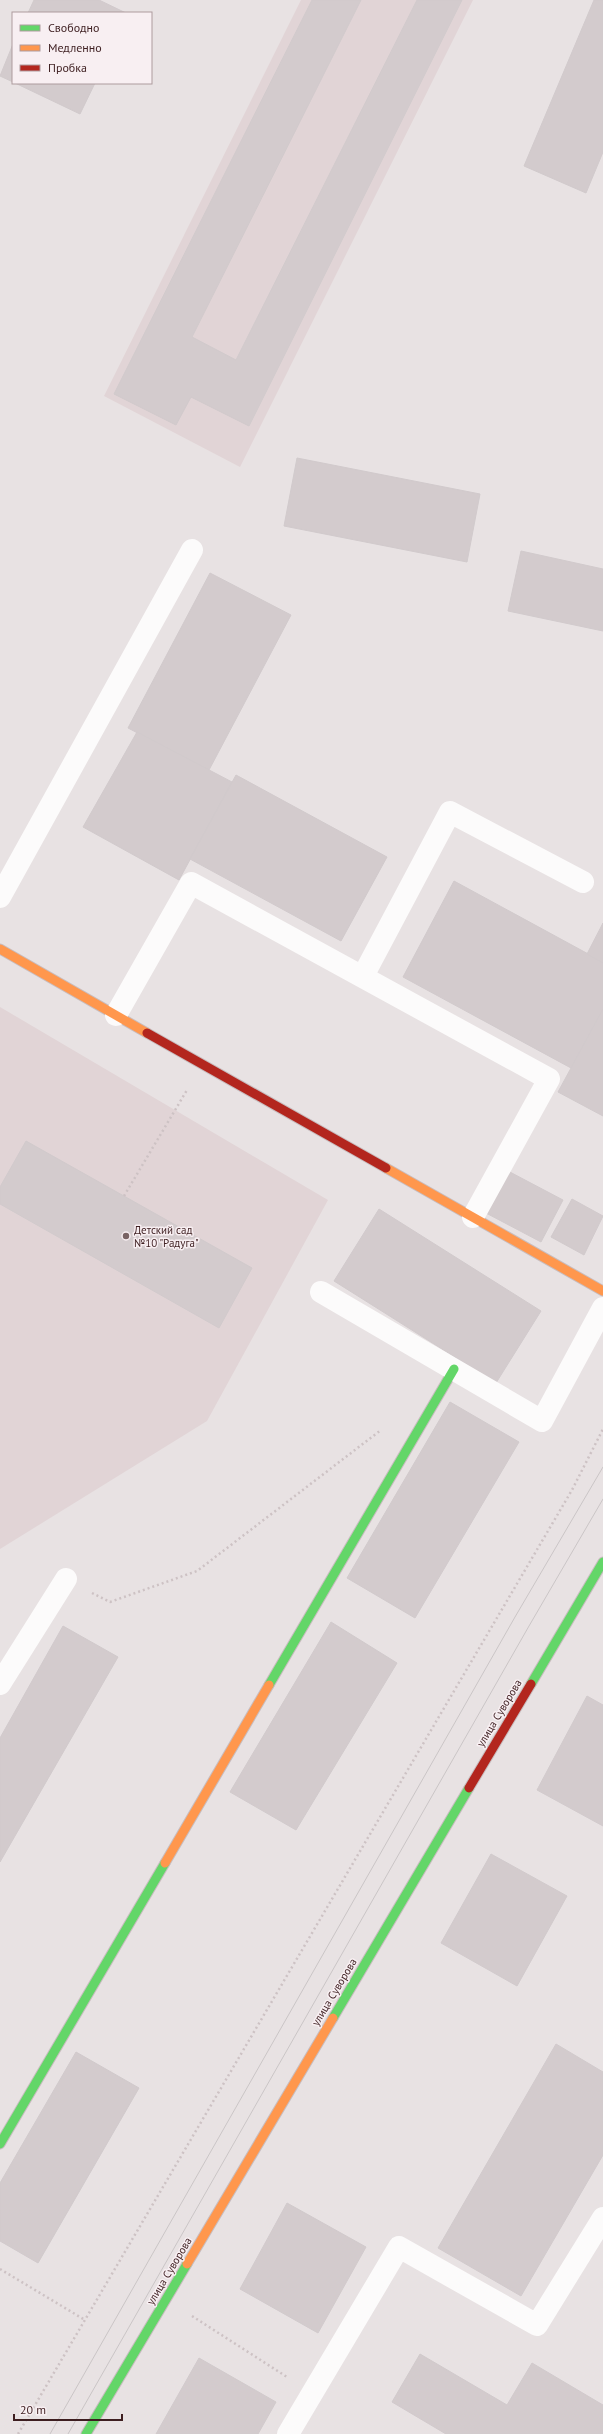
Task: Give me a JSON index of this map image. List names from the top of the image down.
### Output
{
  "streets": {
    "street": ["улица Суворова"]
  },
  "places": ["Детский сад №10 \"Радуга\""],
  "legend": ["Свободно", "Медленно", "Пробка"],
  "scale_bar": "20 m"
}
